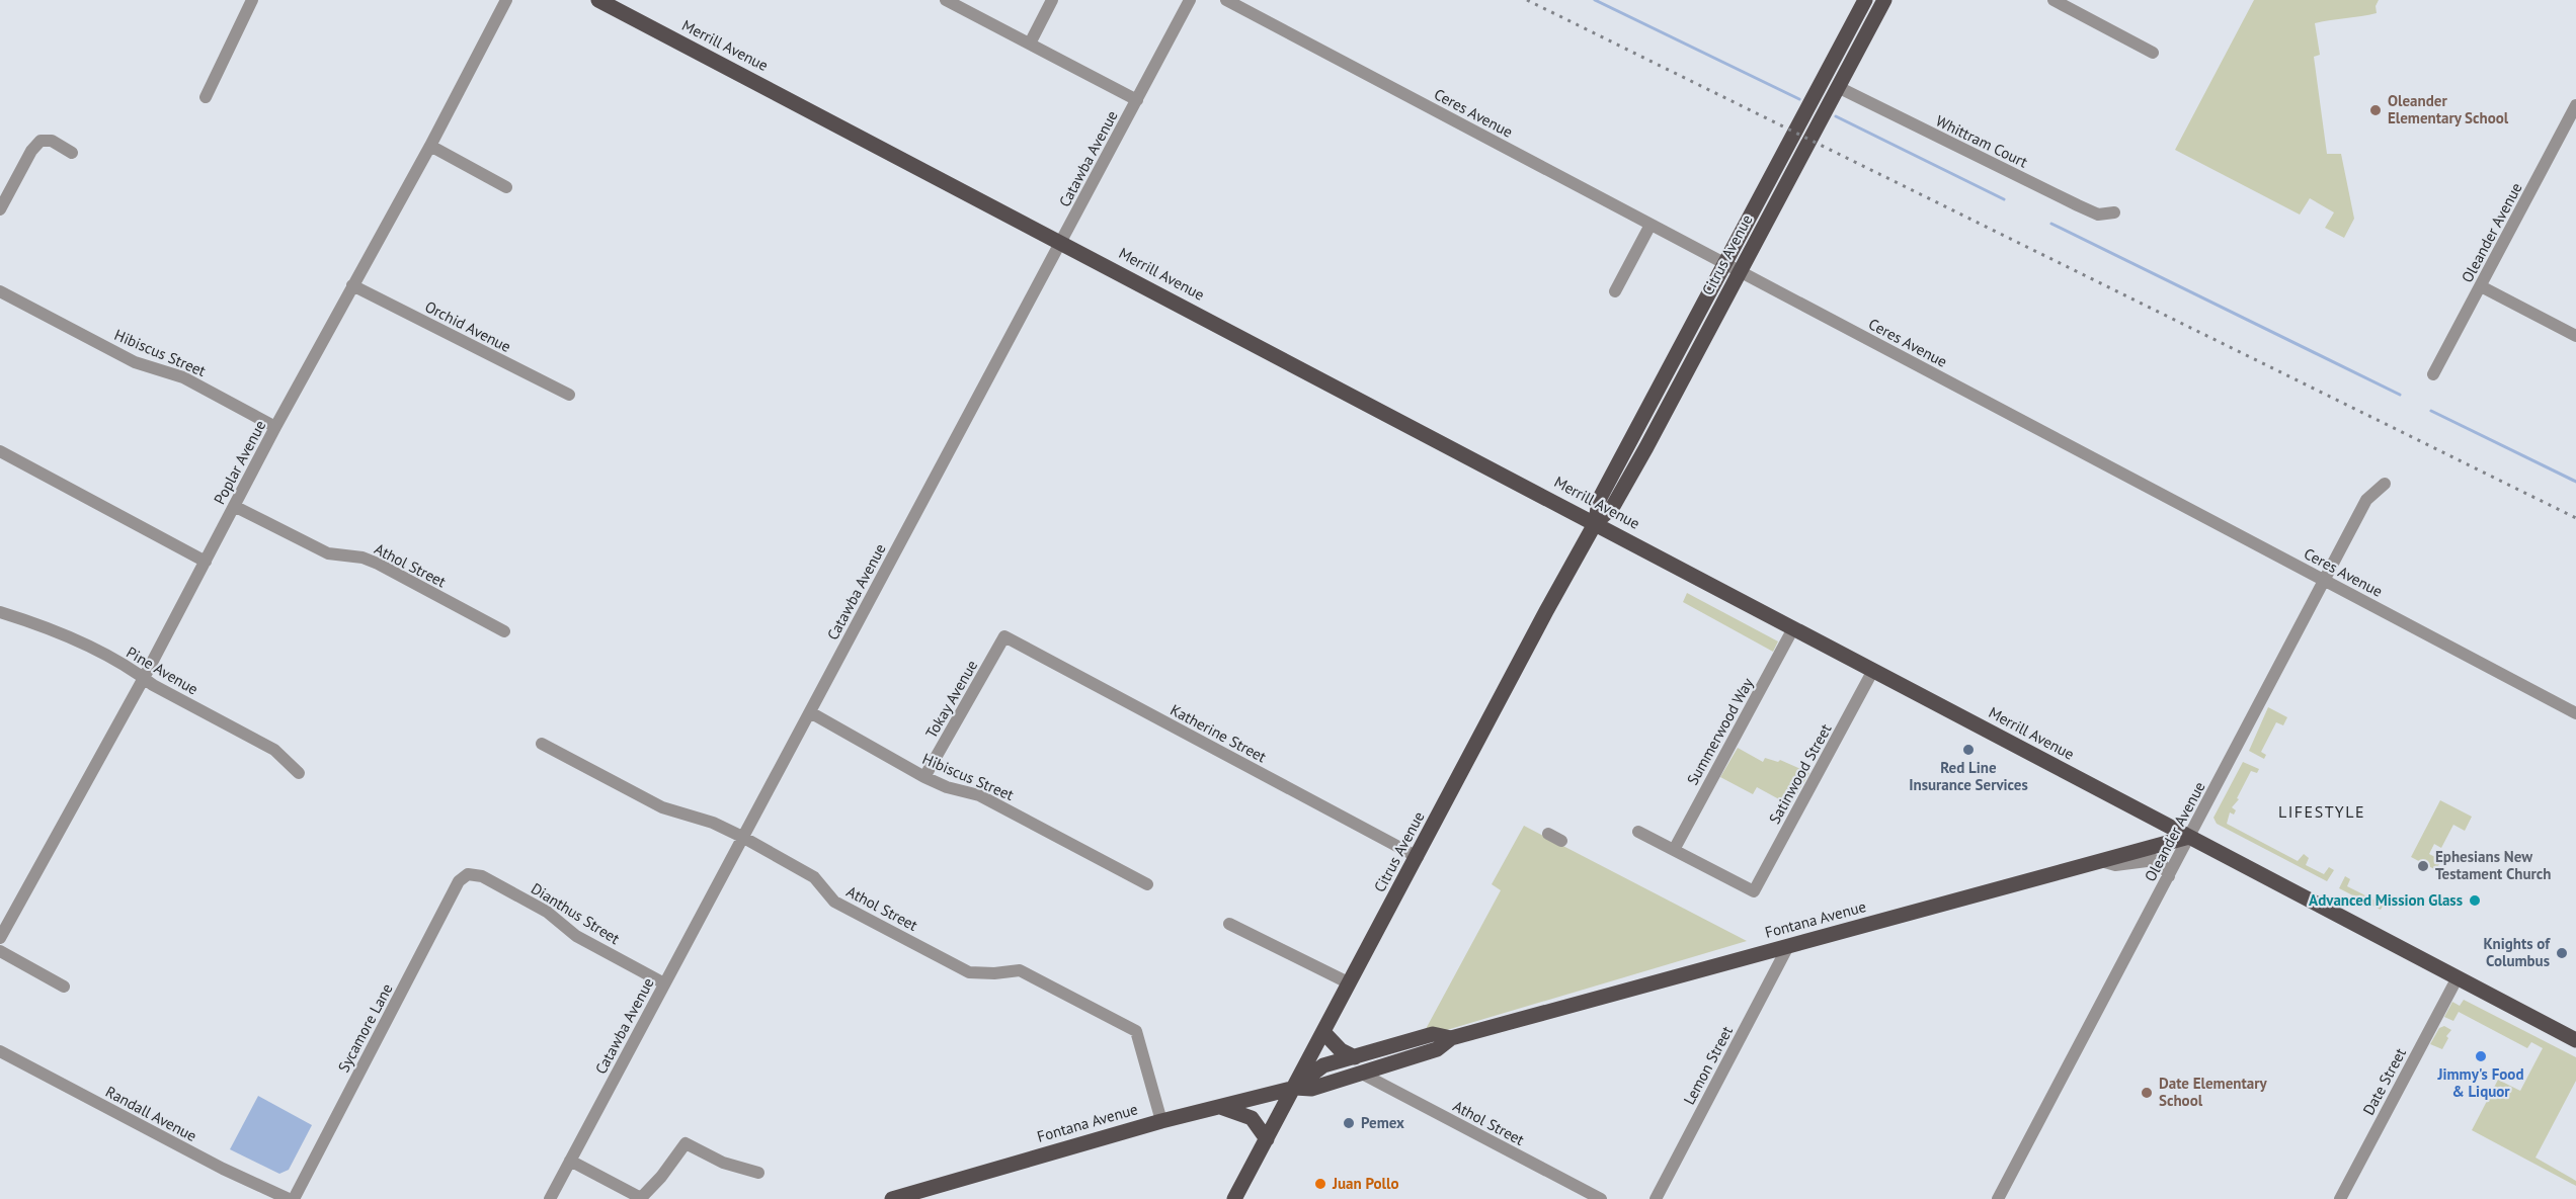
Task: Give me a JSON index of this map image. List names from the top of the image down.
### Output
{
  "streets": {
    "main road": ["Merrill Avenue", "Citrus Avenue", "Fontana Avenue"],
    "street": [
      "Ceres Avenue",
      "Whittram Court",
      "Catawba Avenue",
      "Oleander Avenue",
      "Orchid Avenue",
      "Hibiscus Street",
      "Poplar Avenue",
      "Athol Street",
      "Pine Avenue",
      "Tokay Avenue",
      "Summerwood Way",
      "Katherine Street",
      "Satinwood Street",
      "Dianthus Street",
      "Sycamore Lane",
      "Lemon Street",
      "Date Street",
      "Randall Avenue"
    ]
  },
  "crossings": [
    ["Merrill Avenue", "Catawba Avenue"],
    ["Merrill Avenue", "Oleander Avenue"],
    ["Merrill Avenue", "Citrus Avenue"],
    ["Merrill Avenue", "Summerwood Way"],
    ["Merrill Avenue", "Satinwood Street"],
    ["Merrill Avenue", "Fontana Avenue"],
    ["Merrill Avenue", "Date Street"],
    ["Ceres Avenue", "Oleander Avenue"],
    ["Ceres Avenue", "Citrus Avenue"],
    ["Whittram Court", "Citrus Avenue"],
    ["Catawba Avenue", "Hibiscus Street"],
    ["Catawba Avenue", "Athol Street"],
    ["Catawba Avenue", "Dianthus Street"],
    ["Oleander Avenue", "Fontana Avenue"],
    ["Citrus Avenue", "Katherine Street"],
    ["Citrus Avenue", "Fontana Avenue"],
    ["Orchid Avenue", "Poplar Avenue"],
    ["Hibiscus Street", "Poplar Avenue"],
    ["Hibiscus Street", "Tokay Avenue"],
    ["Poplar Avenue", "Athol Street"],
    ["Poplar Avenue", "Pine Avenue"],
    ["Athol Street", "Fontana Avenue"],
    ["Tokay Avenue", "Katherine Street"],
    ["Summerwood Way", "Satinwood Street"],
    ["Dianthus Street", "Sycamore Lane"],
    ["Fontana Avenue", "Lemon Street"],
    ["Sycamore Lane", "Randall Avenue"]
  ],
  "districts": ["LIFESTYLE"],
  "places": [
    "Oleander Elementary School",
    "Red Line Insurance Services",
    "Ephesians New Testament Church",
    "Advanced Mission Glass",
    "Knights of Columbus",
    "Jimmy's Food & Liquor",
    "Date Elementary School",
    "Pemex",
    "Juan Pollo"
  ]
}
